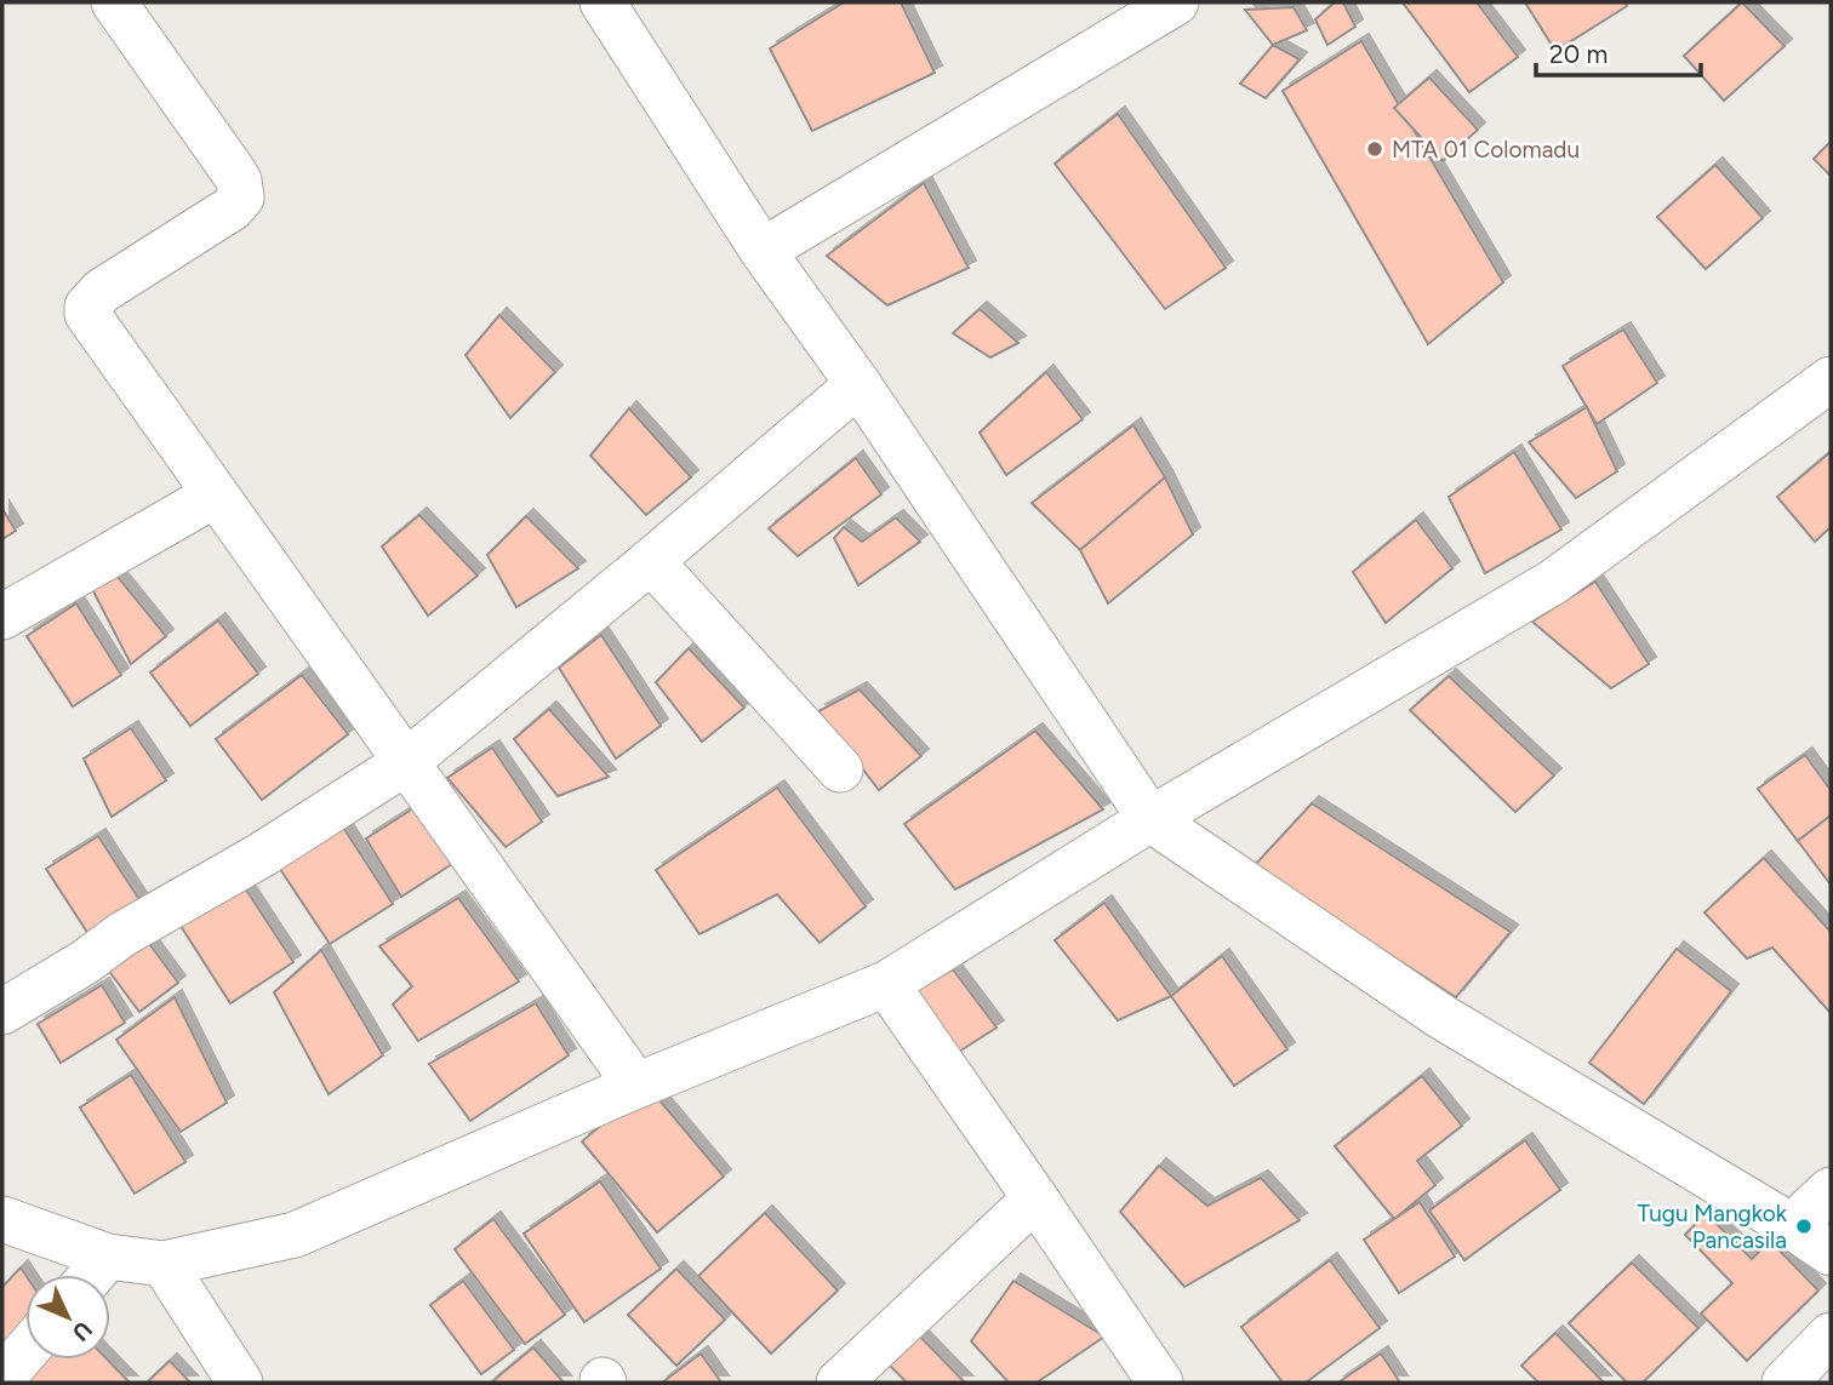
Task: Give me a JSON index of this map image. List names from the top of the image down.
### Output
{
  "places": ["MTA 01 Colomadu", "Tugu Mangkok Pancasila"],
  "scale_bar": "20 m",
  "north": "bottom right"
}
